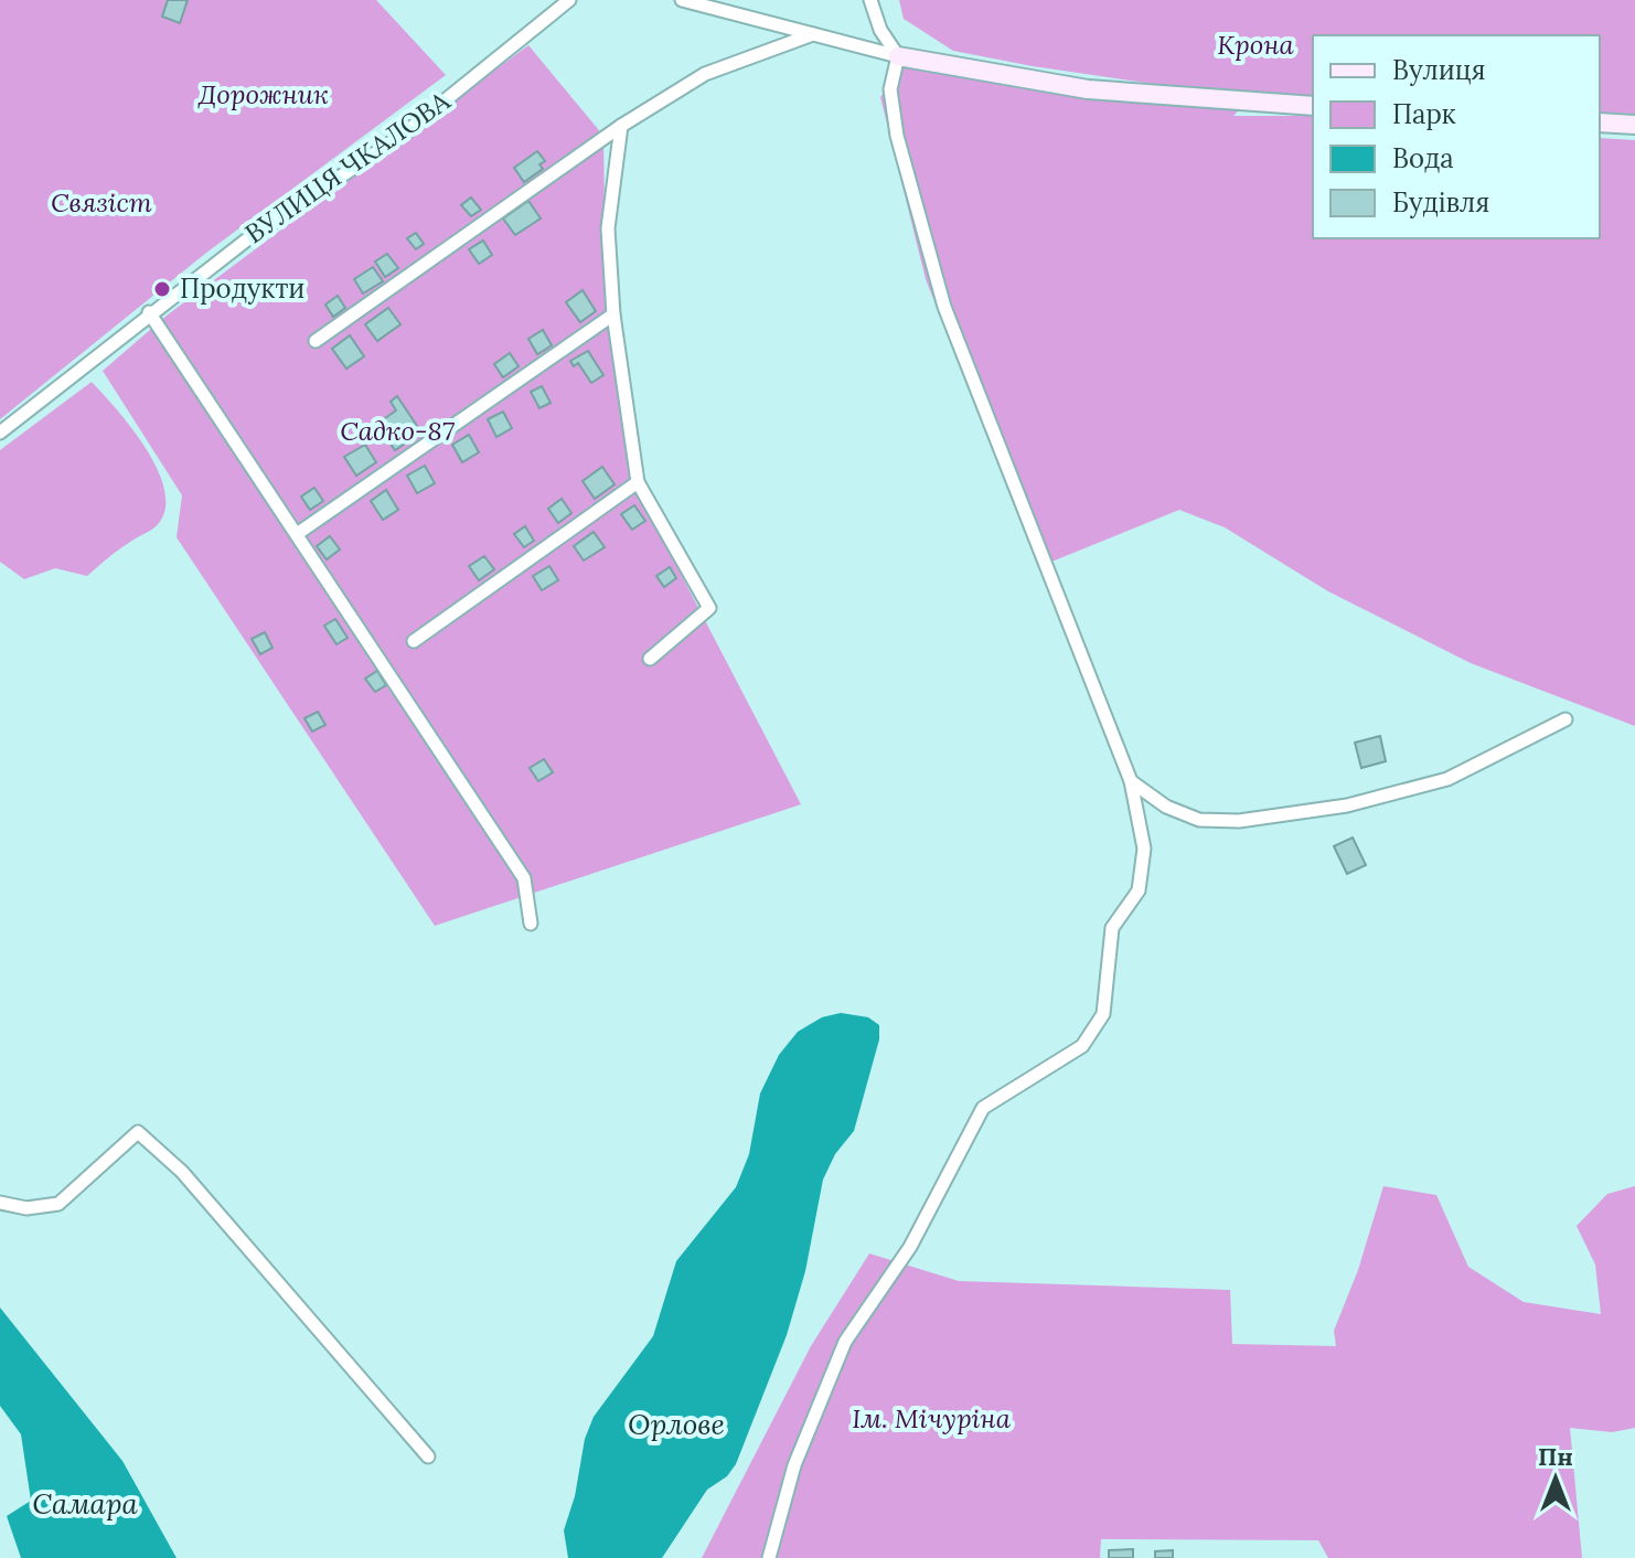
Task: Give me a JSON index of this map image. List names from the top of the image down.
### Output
{
  "streets": {
    "street": ["ВУЛИЦЯ ЧКАЛОВА"]
  },
  "water": ["Орлове", "Самара"],
  "parks": [
    "Крона",
    "Дорожник",
    "Связіст",
    "Садко-87",
    "Ім. Мічуріна"
  ],
  "places": ["Продукти"],
  "legend": [
    "Вулиця",
    "Парк",
    "Вода",
    "Будівля"
  ],
  "north": "top"
}
